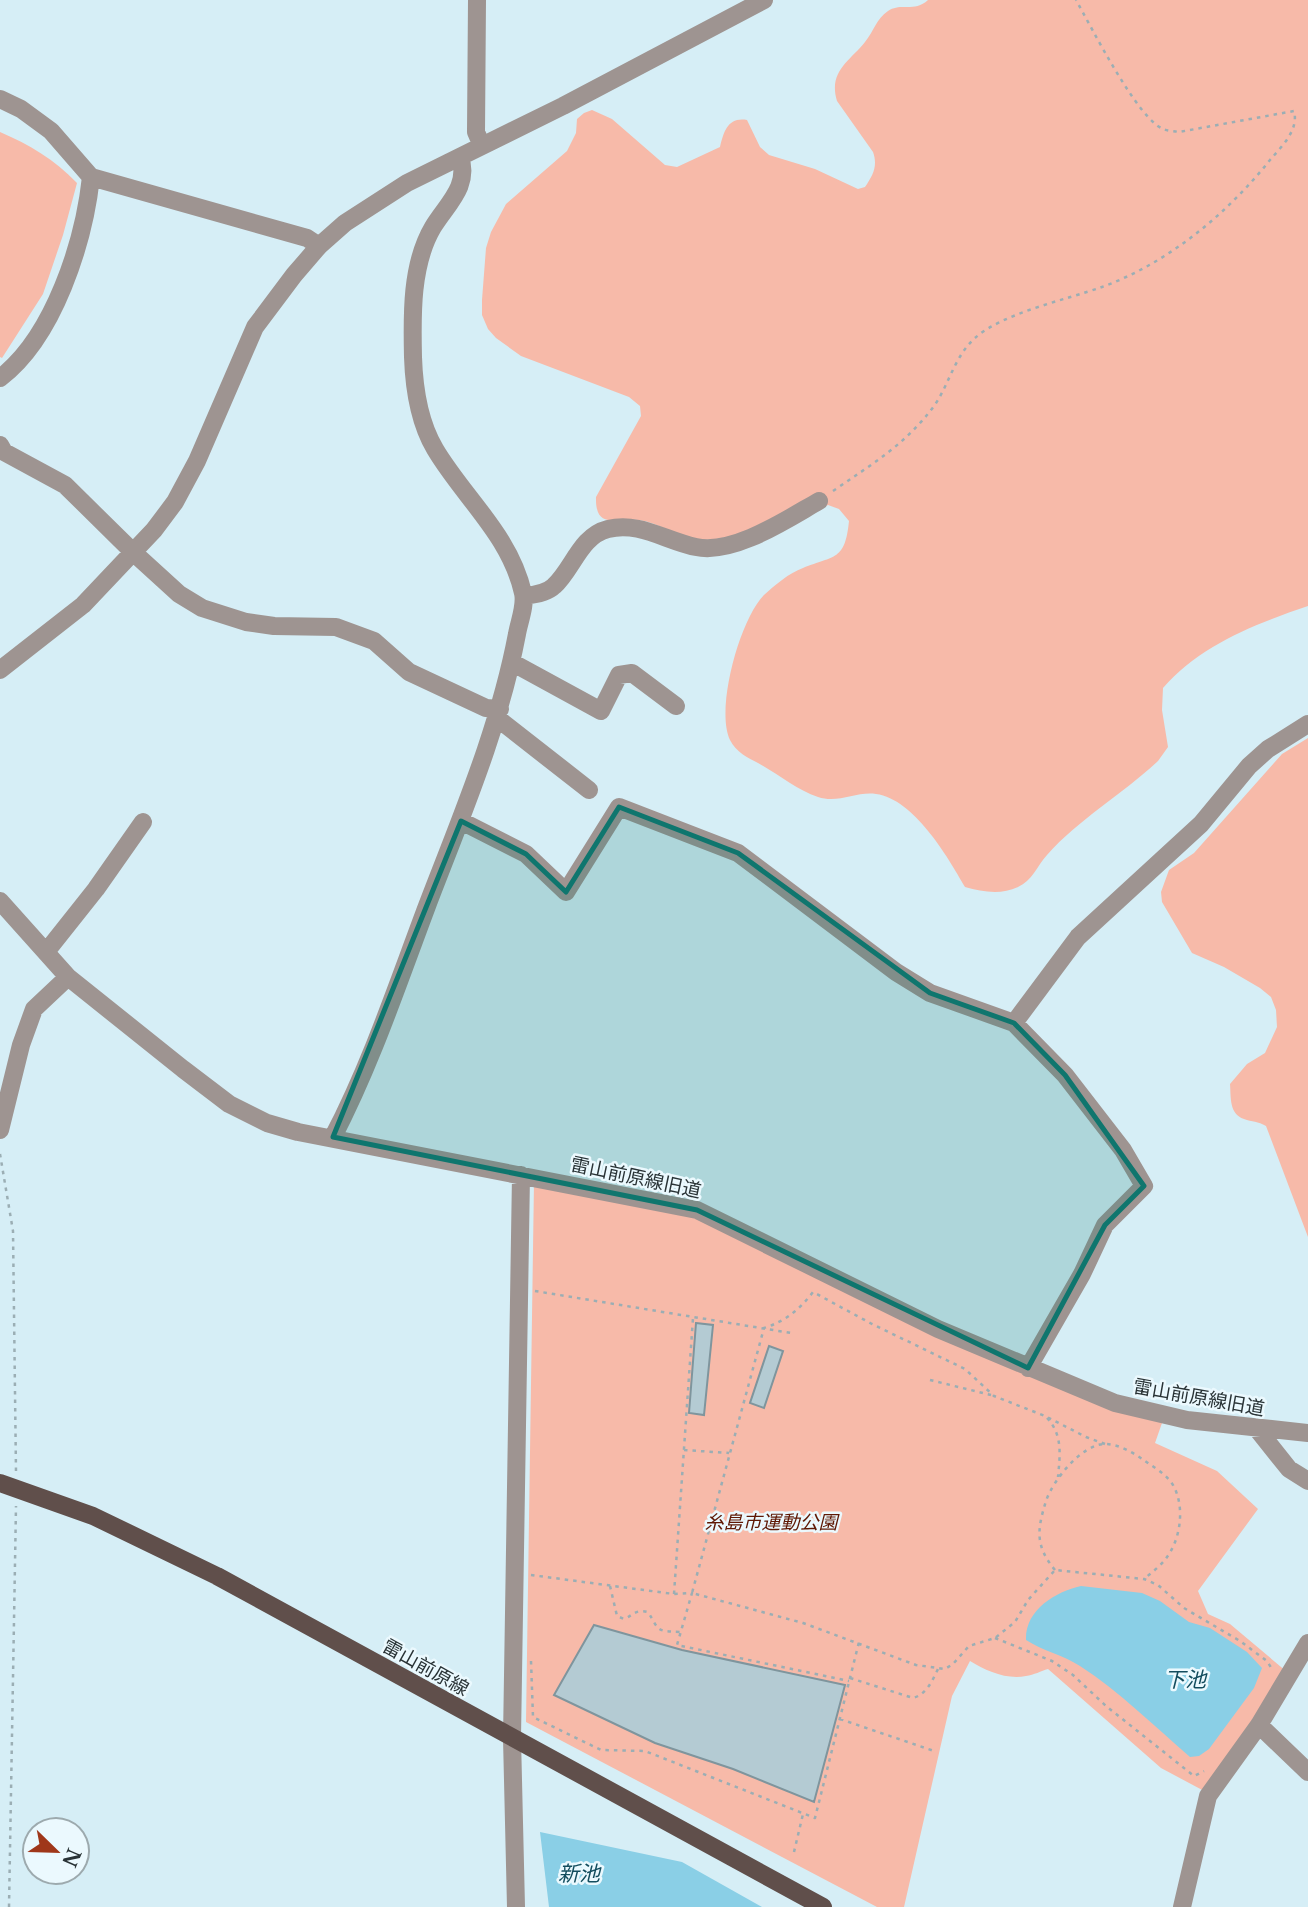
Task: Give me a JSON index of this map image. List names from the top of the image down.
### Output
{
  "streets": {
    "main road": ["雷山前原線"],
    "street": ["雷山前原線旧道"]
  },
  "water": ["下池", "新池"],
  "parks": ["糸島市運動公園"],
  "north": "bottom right"
}
